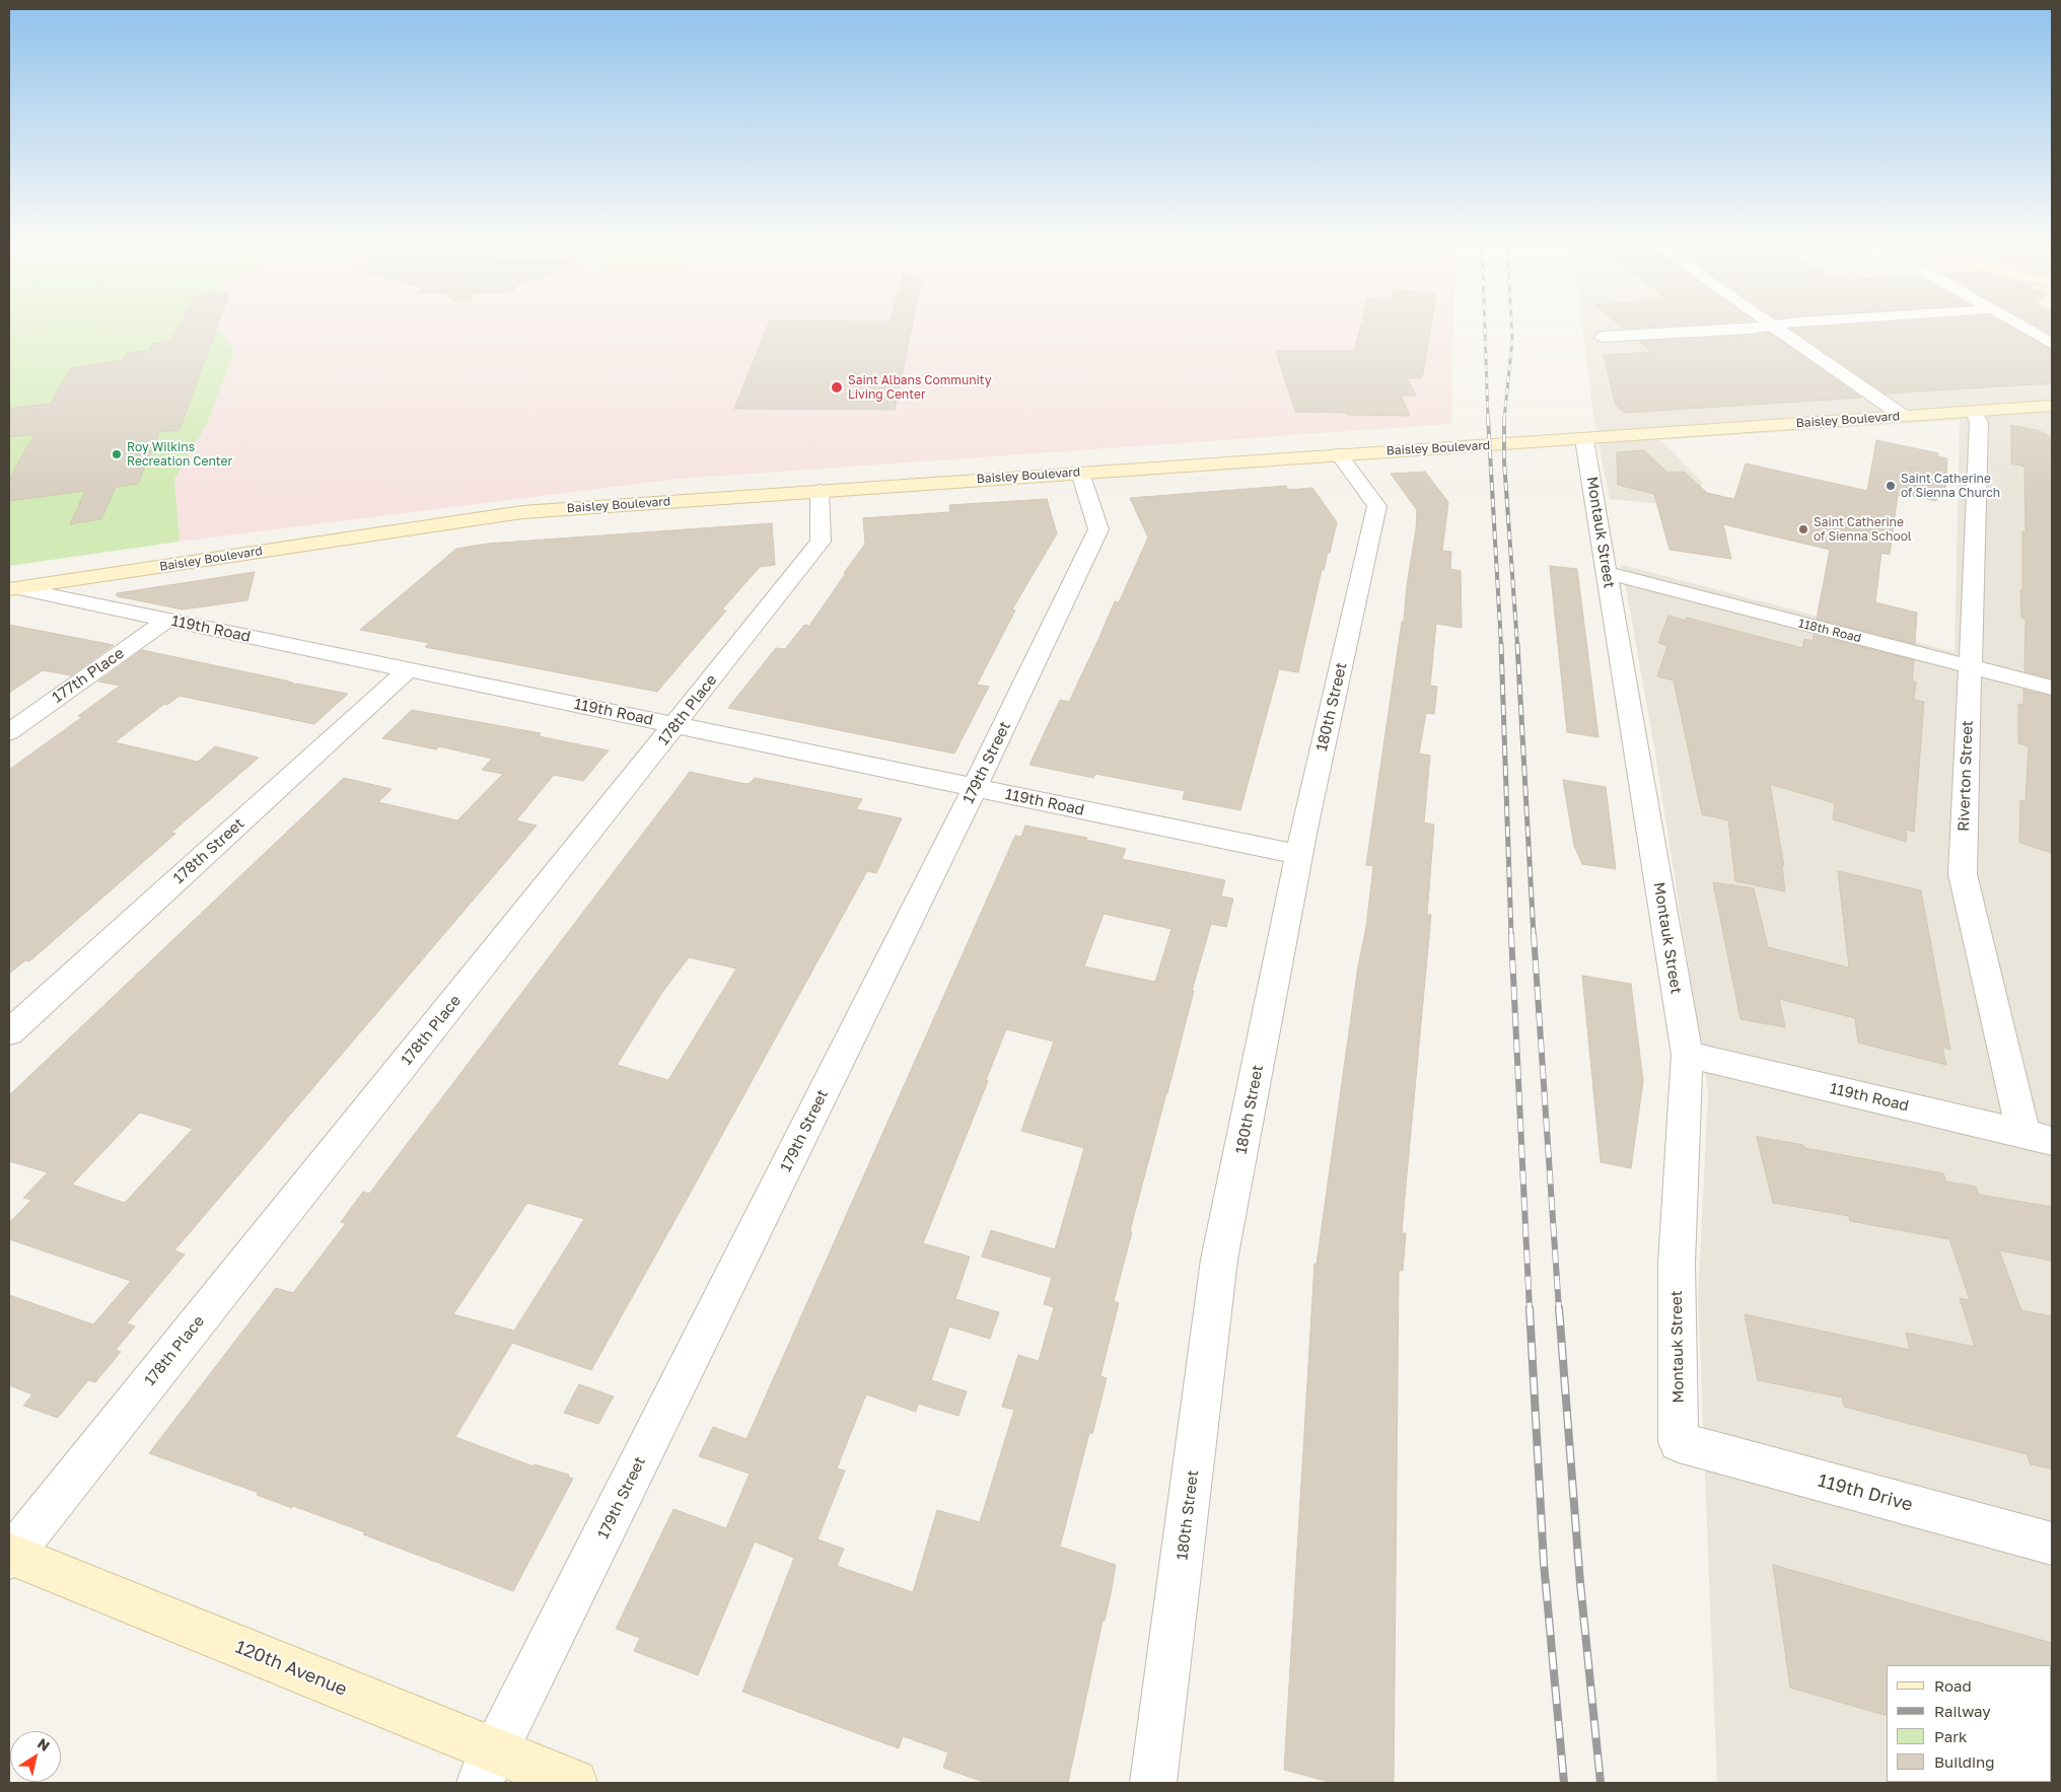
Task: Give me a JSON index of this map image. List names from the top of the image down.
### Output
{
  "streets": {
    "street": [
      "Baisley Boulevard",
      "Montauk Street",
      "119th Road",
      "118th Road",
      "177th Place",
      "180th Street",
      "178th Place",
      "179th Street",
      "Riverton Street",
      "178th Street",
      "119th Drive",
      "120th Avenue"
    ]
  },
  "crossings": [
    ["Baisley Boulevard", "Montauk Street"],
    ["Baisley Boulevard", "119th Road"],
    ["Baisley Boulevard", "180th Street"],
    ["Baisley Boulevard", "178th Place"],
    ["Baisley Boulevard", "179th Street"],
    ["Baisley Boulevard", "Riverton Street"],
    ["Montauk Street", "119th Road"],
    ["Montauk Street", "118th Road"],
    ["Montauk Street", "119th Drive"],
    ["119th Road", "177th Place"],
    ["119th Road", "180th Street"],
    ["119th Road", "178th Place"],
    ["119th Road", "179th Street"],
    ["119th Road", "Riverton Street"],
    ["119th Road", "178th Street"],
    ["118th Road", "Riverton Street"],
    ["178th Place", "120th Avenue"],
    ["179th Street", "120th Avenue"]
  ],
  "places": [
    "Saint Albans Community Living Center",
    "Roy Wilkins Recreation Center",
    "Saint Catherine of Sienna Church",
    "Saint Catherine of Sienna School"
  ],
  "legend": [
    "Road",
    "Railway",
    "Park",
    "Building"
  ],
  "north": "top right"
}
